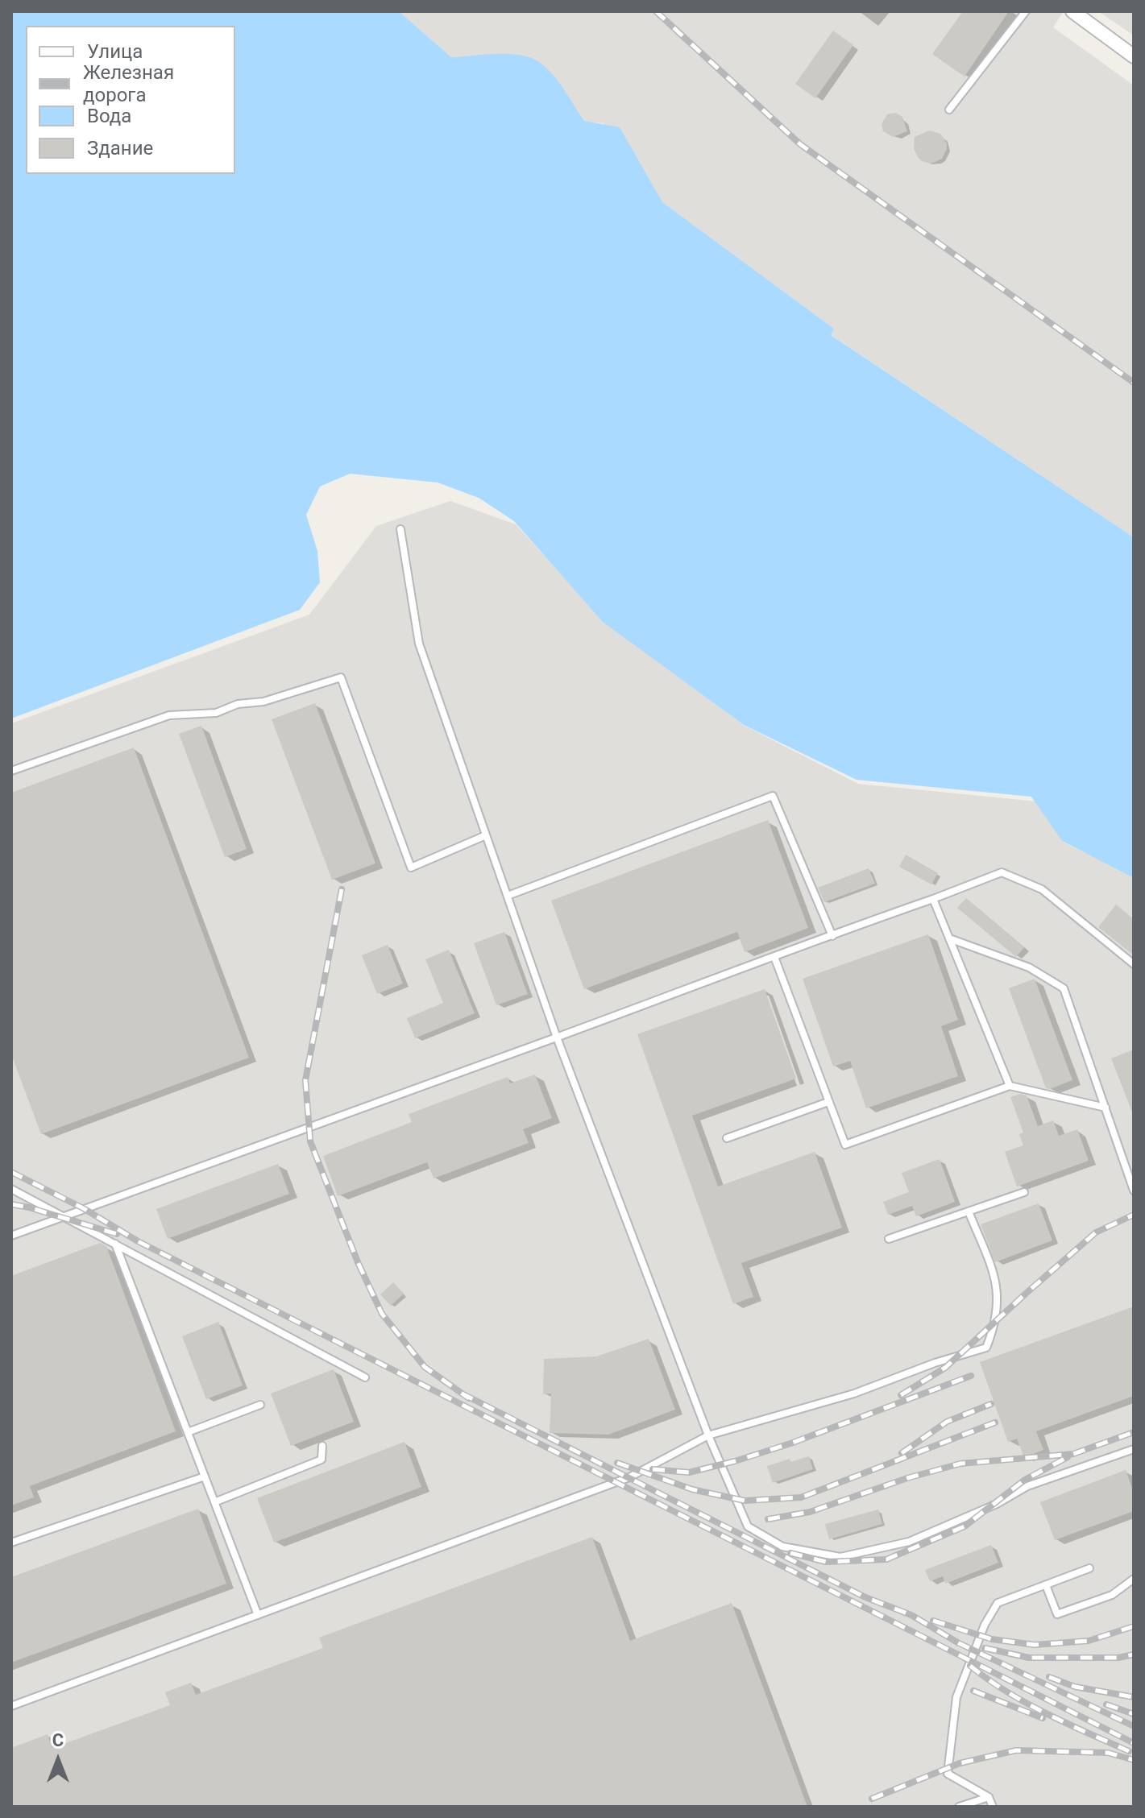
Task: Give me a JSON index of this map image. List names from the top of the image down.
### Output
{
  "legend": [
    "Улица",
    "Железная дорога",
    "Вода",
    "Здание"
  ],
  "north": "top"
}
